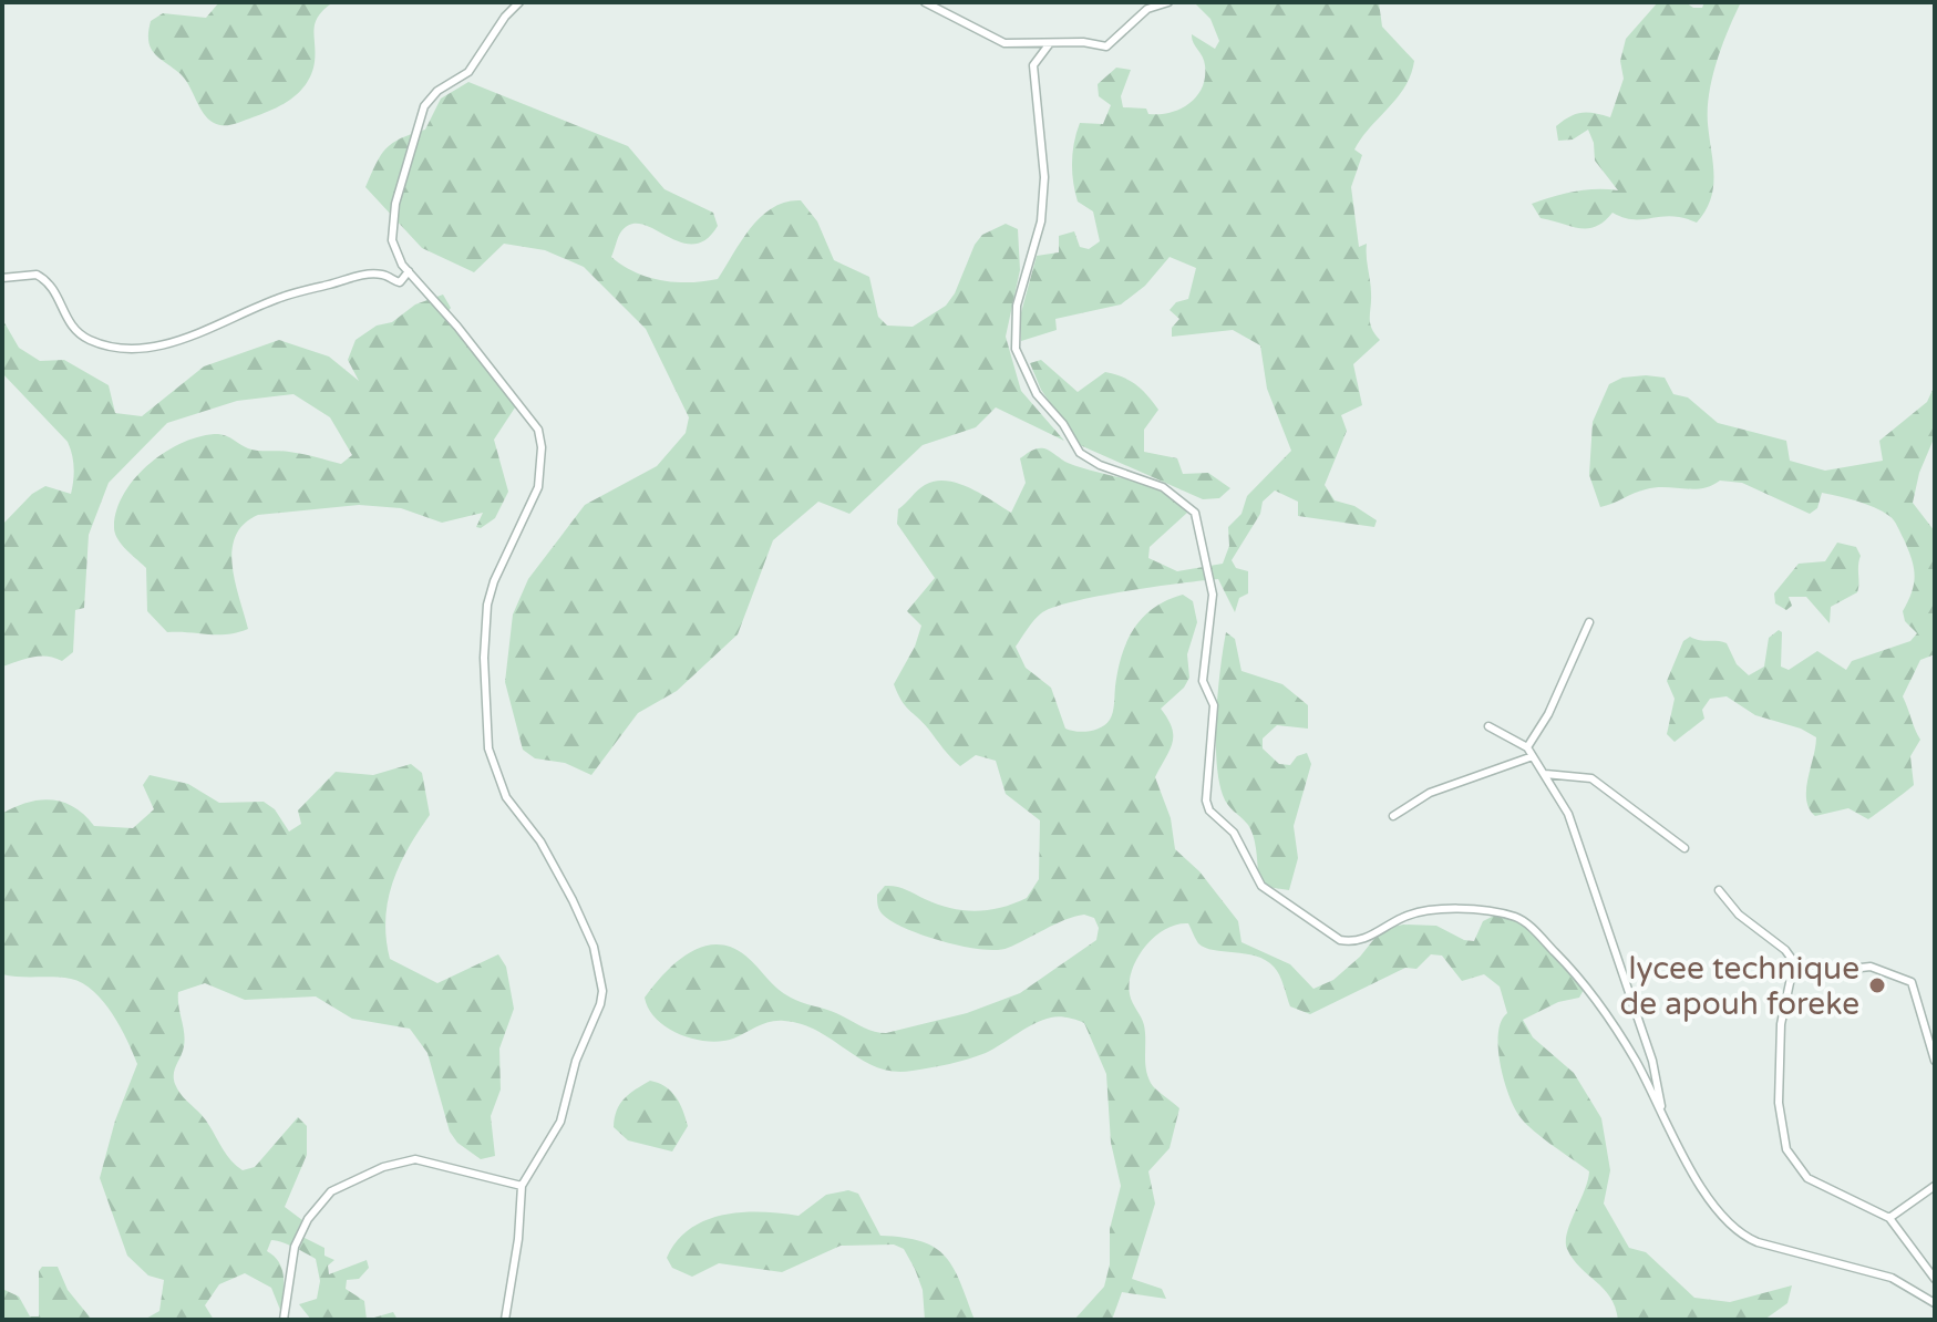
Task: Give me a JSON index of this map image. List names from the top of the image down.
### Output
{
  "places": ["lycee technique de apouh foreke"]
}
